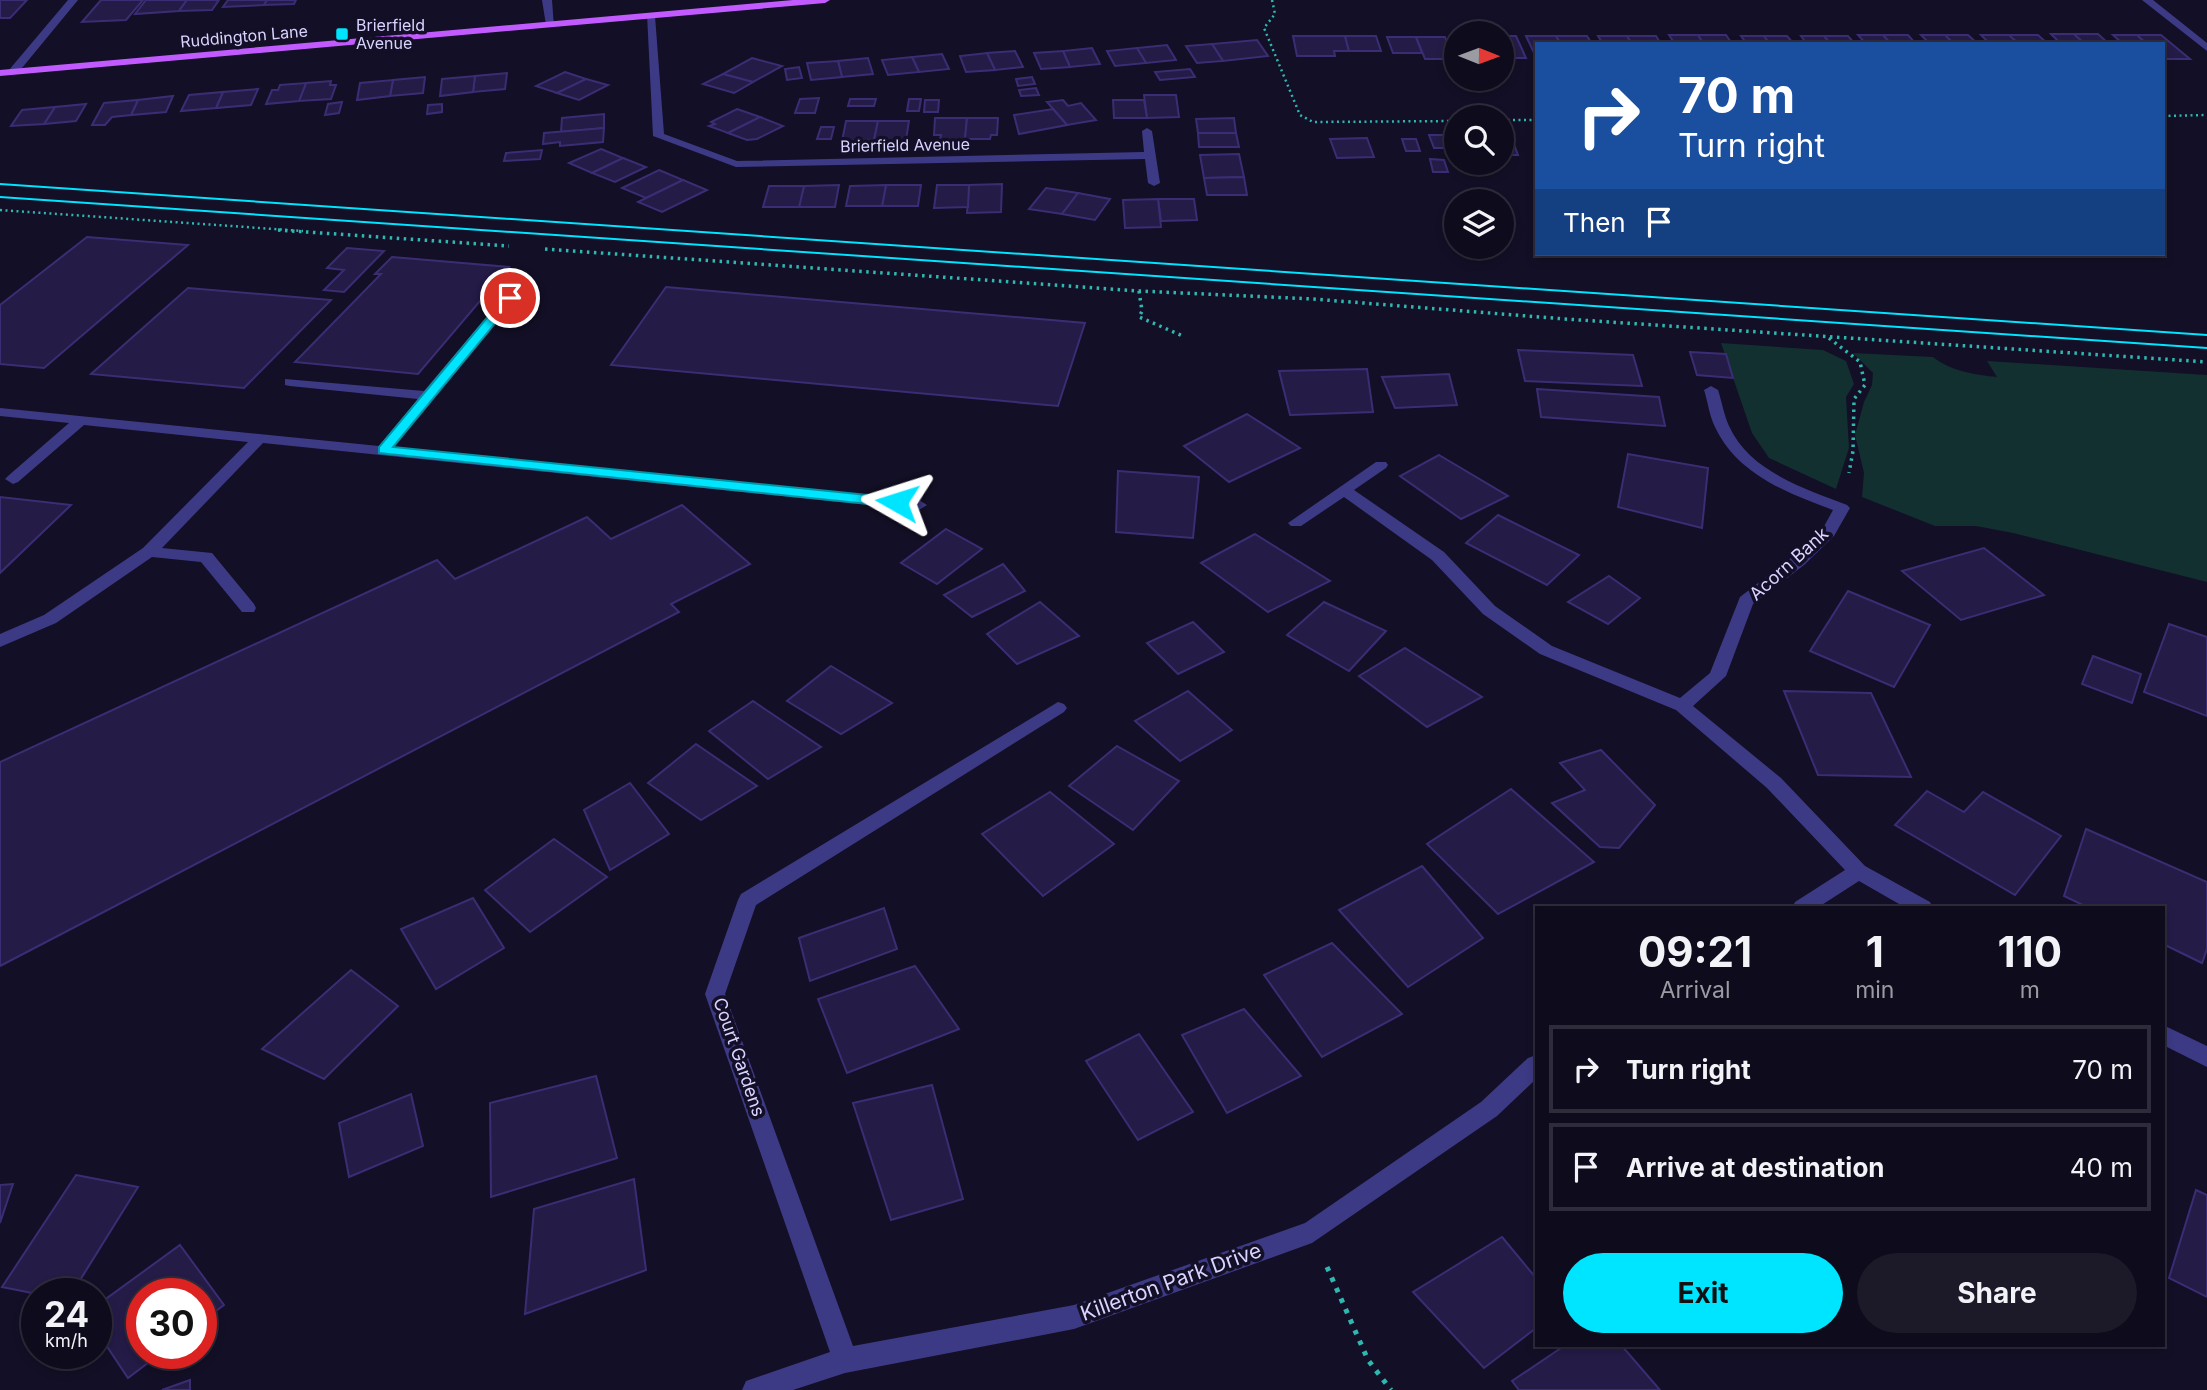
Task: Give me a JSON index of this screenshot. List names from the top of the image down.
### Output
{
  "streets": {
    "main road": ["Ruddington Lane"],
    "street": [
      "Brierfield Avenue",
      "Acorn Bank",
      "Court Gardens",
      "Killerton Park Drive"
    ]
  },
  "crossings": [
    ["Ruddington Lane", "Brierfield Avenue"],
    ["Court Gardens", "Killerton Park Drive"]
  ],
  "places": {
    "transit": ["Brierfield Avenue"]
  },
  "north": "right",
  "page": {
    "turn": ["70 m", "Turn right"],
    "then": "Then",
    "eta": [
      "09:21",
      "Arrival",
      "1",
      "min",
      "110",
      "m"
    ],
    "list": [
      {
        "name": "Turn right",
        "value": "70 m"
      },
      {
        "name": "Arrive at destination",
        "value": "40 m"
      }
    ],
    "buttons": ["Exit", "Share"],
    "speed": "24 km/h",
    "limit": "30"
  }
}
